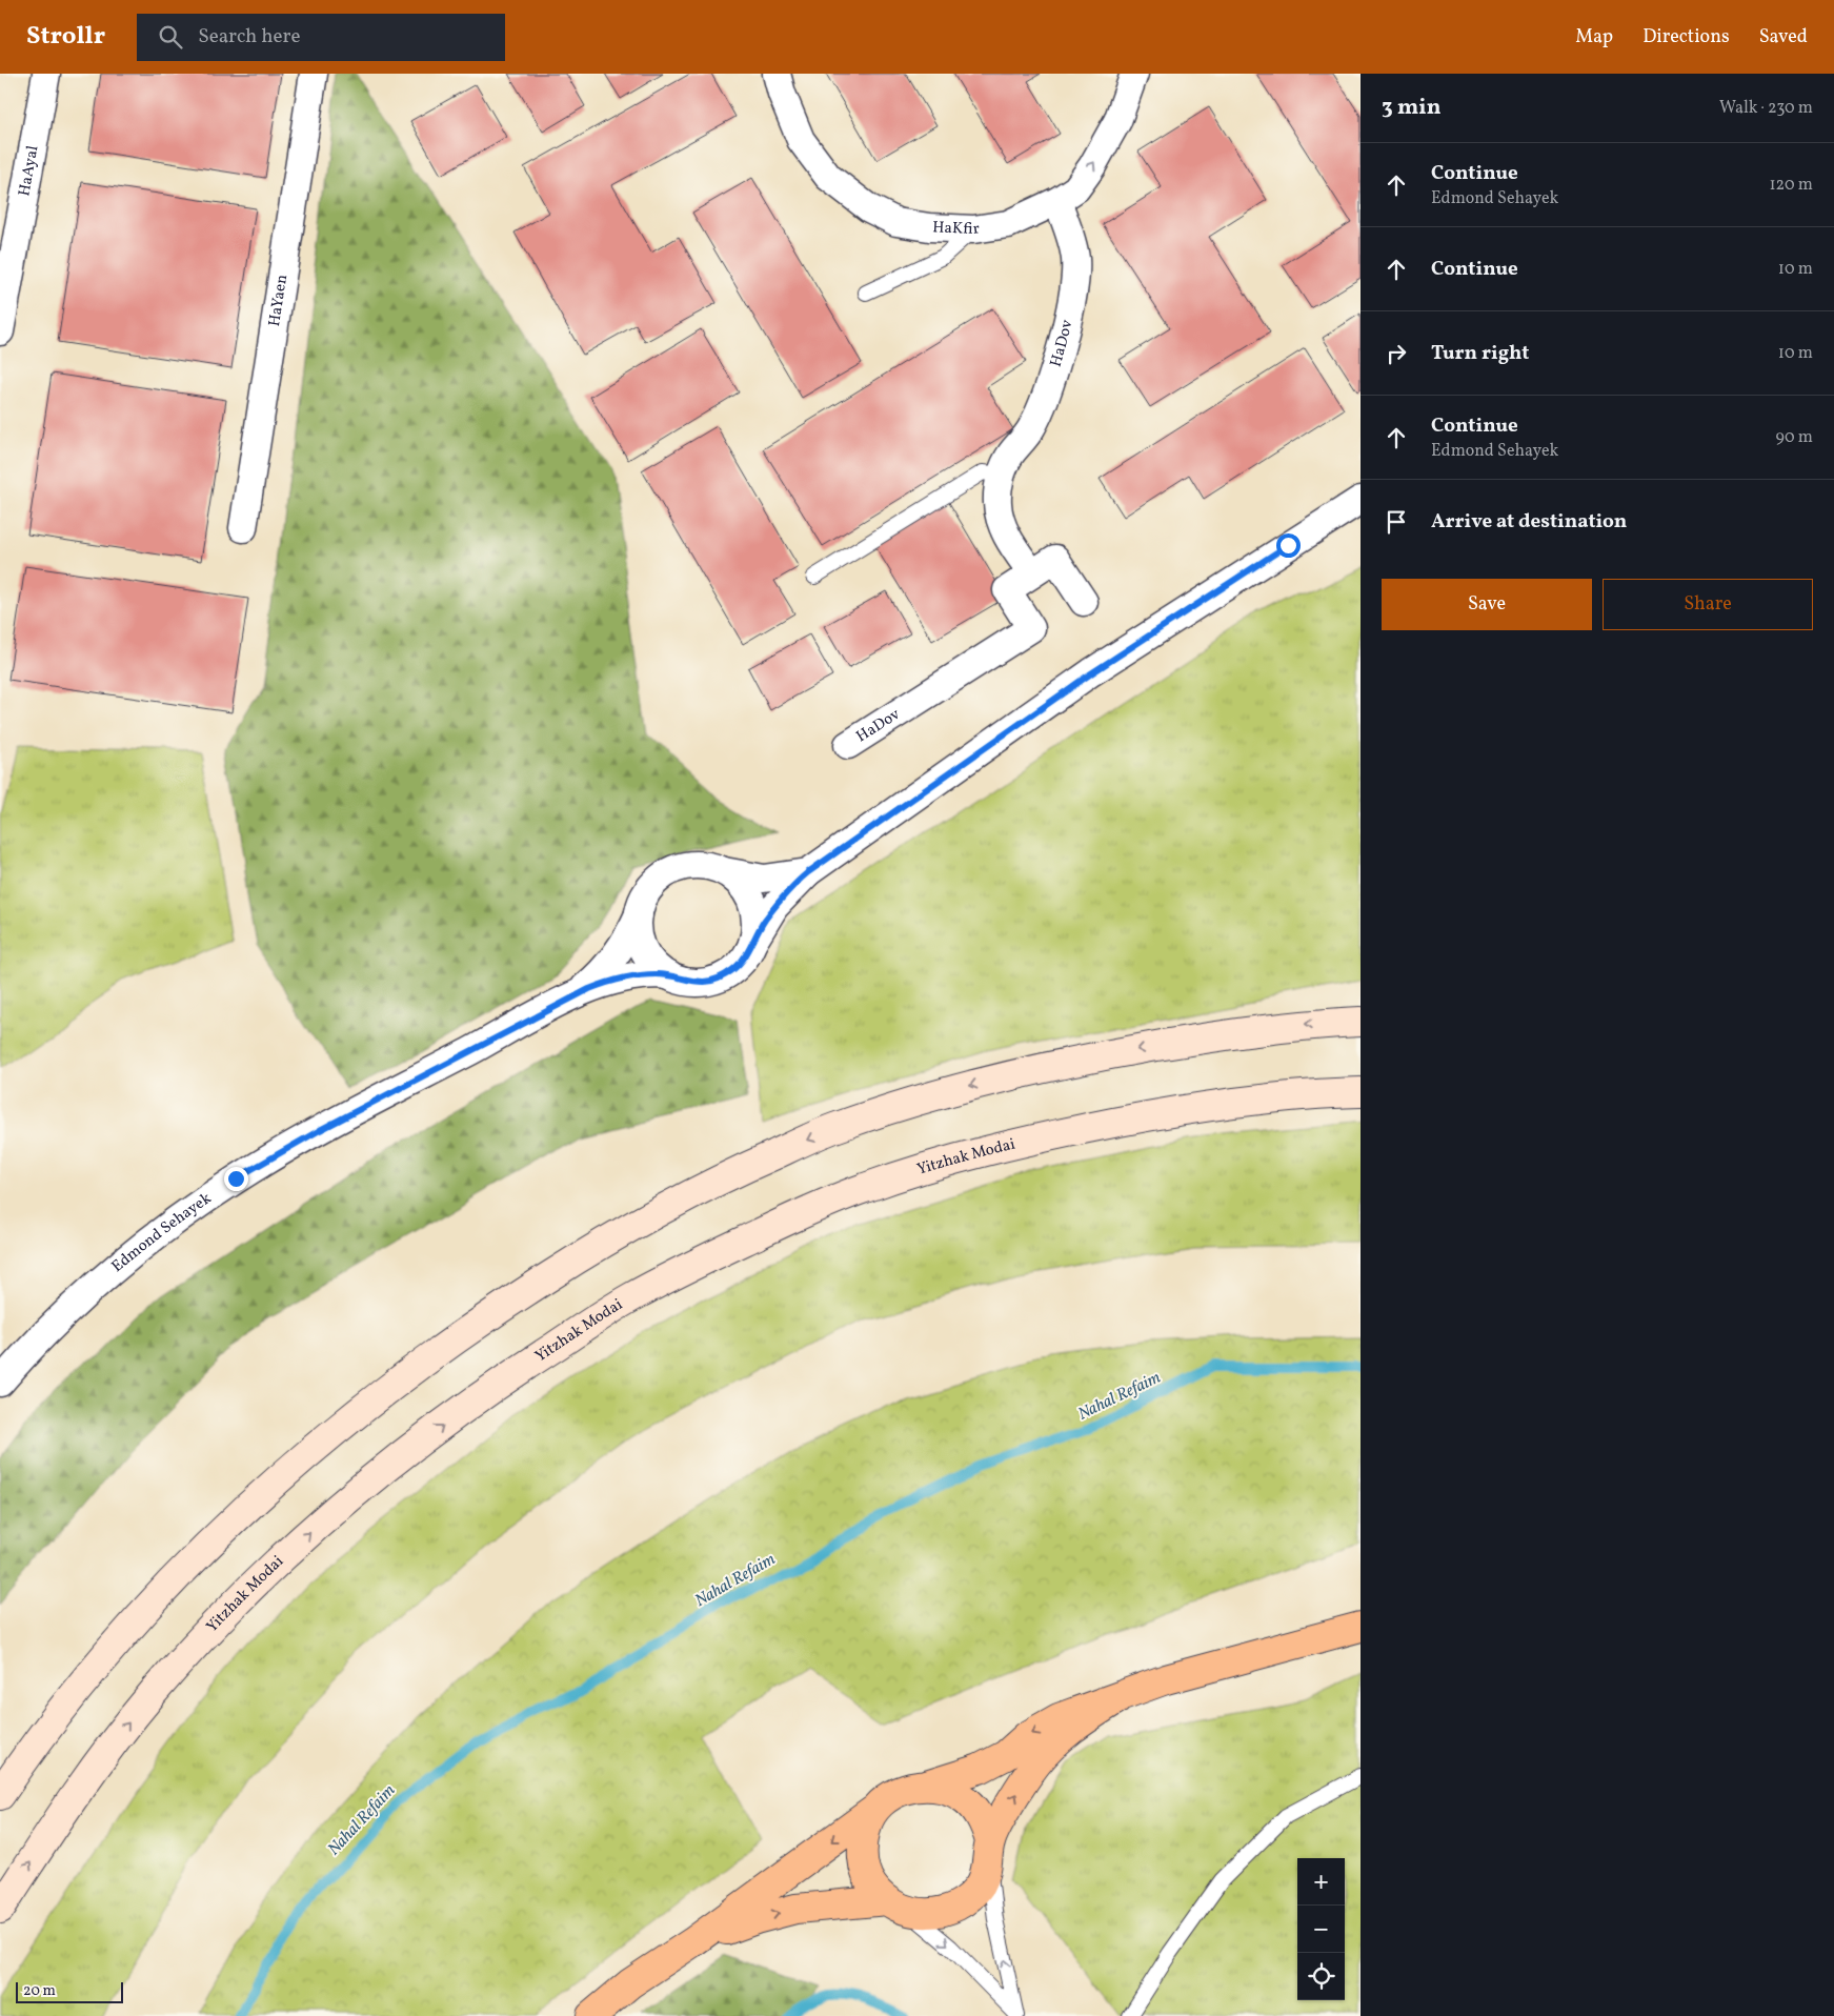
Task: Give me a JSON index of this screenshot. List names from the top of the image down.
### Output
{
  "streets": {
    "street": [
      "HaAyal",
      "HaKfir",
      "HaYaen",
      "HaDov",
      "Yitzhak Modai",
      "Edmond Sehayek"
    ]
  },
  "crossings": [
    ["HaKfir", "HaDov"]
  ],
  "water": ["Nahal Refaim"],
  "scale_bar": "20 m",
  "page": {
    "header": "Strollr",
    "search": "Search here",
    "nav": ["Map", "Directions", "Saved"],
    "heading": ["3 min", "Walk · 230 m"],
    "list": [
      ["Continue", "Edmond Sehayek", "120 m"],
      ["Continue", "10 m"],
      ["Turn right", "10 m"],
      ["Continue", "Edmond Sehayek", "90 m"],
      "Arrive at destination"
    ],
    "buttons": ["Save", "Share"],
    "map_buttons": ["+", "−"],
    "scale": "20 m"
  }
}
